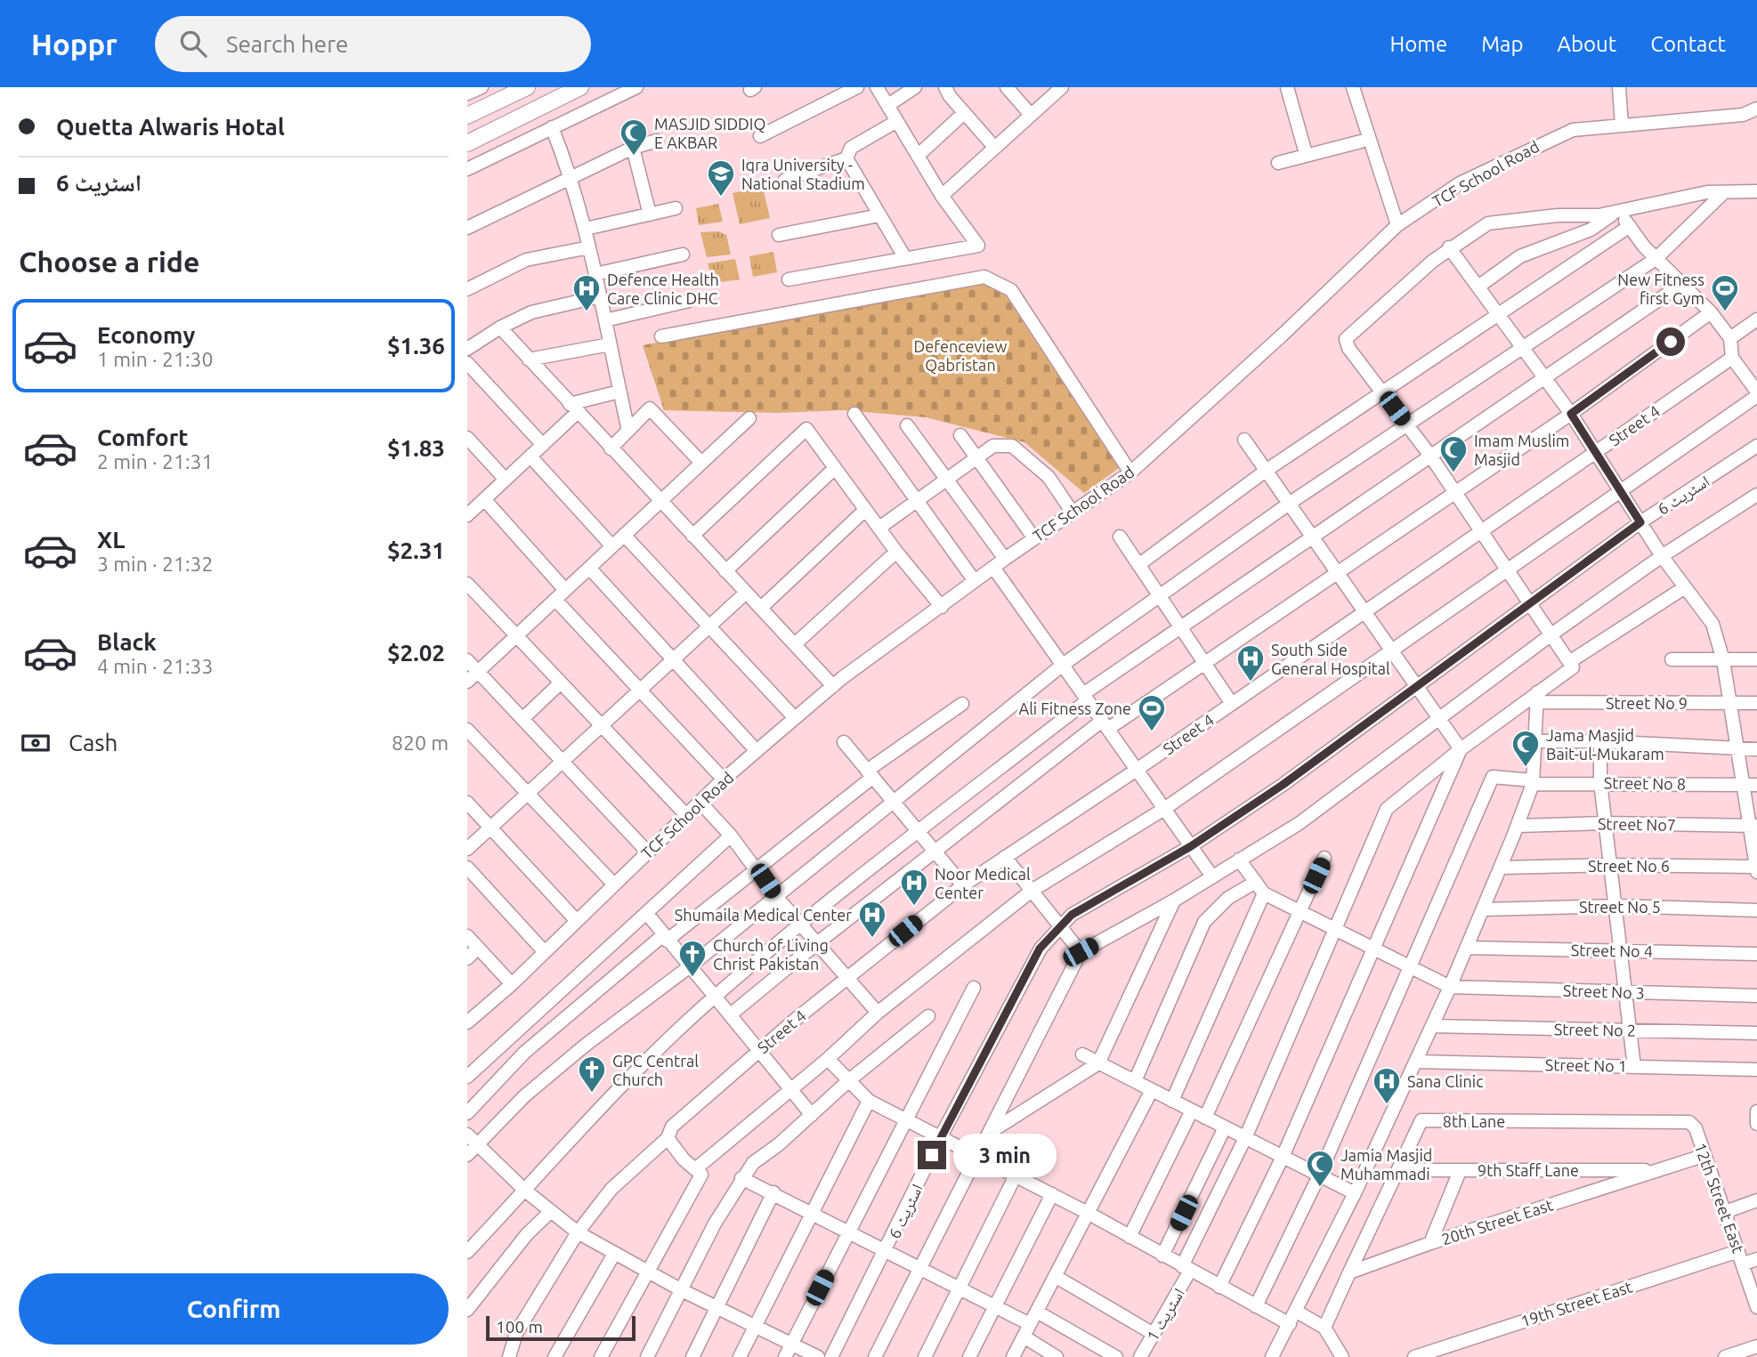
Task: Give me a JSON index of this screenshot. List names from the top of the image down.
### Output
{
  "streets": {
    "street": [
      "TCF School Road",
      "Street 4",
      "اسٹریٹ 6",
      "Street No 9",
      "Street No 8",
      "Street No7",
      "Street No 6",
      "Street No 5",
      "Street No 4",
      "Street No 3",
      "Street No 2",
      "Street No 1",
      "8th Lane",
      "9th Staff Lane",
      "12th Street East",
      "20th Street East",
      "19th Street East",
      "اسٹریٹ 1"
    ]
  },
  "crossings": [
    ["Street No 9", "اسٹریٹ 1"],
    ["8th Lane", "9th Staff Lane"],
    ["8th Lane", "12th Street East"],
    ["8th Lane", "20th Street East"],
    ["9th Staff Lane", "20th Street East"],
    ["12th Street East", "20th Street East"],
    ["12th Street East", "19th Street East"]
  ],
  "parks": ["Defenceview Qabristan"],
  "places": {
    "mosque": [
      "MASJID SIDDIQ E AKBAR",
      "Imam Muslim Masjid",
      "Jama Masjid Bait-ul-Mukaram",
      "Jamia Masjid Muhammadi"
    ],
    "school or university": ["Iqra University - National Stadium"],
    "hospital": [
      "Defence Health Care Clinic DHC",
      "South Side General Hospital",
      "Noor Medical Center",
      "Shumaila Medical Center",
      "Sana Clinic"
    ],
    "sports": ["New Fitness first Gym", "Ali Fitness Zone"],
    "church": ["Church of Living Christ Pakistan", "GPC Central Church"]
  },
  "scale_bar": "100 m",
  "page": {
    "header": "Hoppr",
    "search": "Search here",
    "nav": [
      "Home",
      "Map",
      "About",
      "Contact"
    ],
    "banner": ["Quetta Alwaris Hotal", "اسٹریٹ 6"],
    "heading": "Choose a ride",
    "list": [
      {
        "name": "Economy",
        "note": "1 min · 21:30",
        "value": "$1.36"
      },
      {
        "name": "Comfort",
        "note": "2 min · 21:31",
        "value": "$1.83"
      },
      {
        "name": "XL",
        "note": "3 min · 21:32",
        "value": "$2.31"
      },
      {
        "name": "Black",
        "note": "4 min · 21:33",
        "value": "$2.02"
      }
    ],
    "pay": ["Cash", "820 m"],
    "bubble": "3 min",
    "buttons": "Confirm",
    "scale": "100 m"
  }
}
